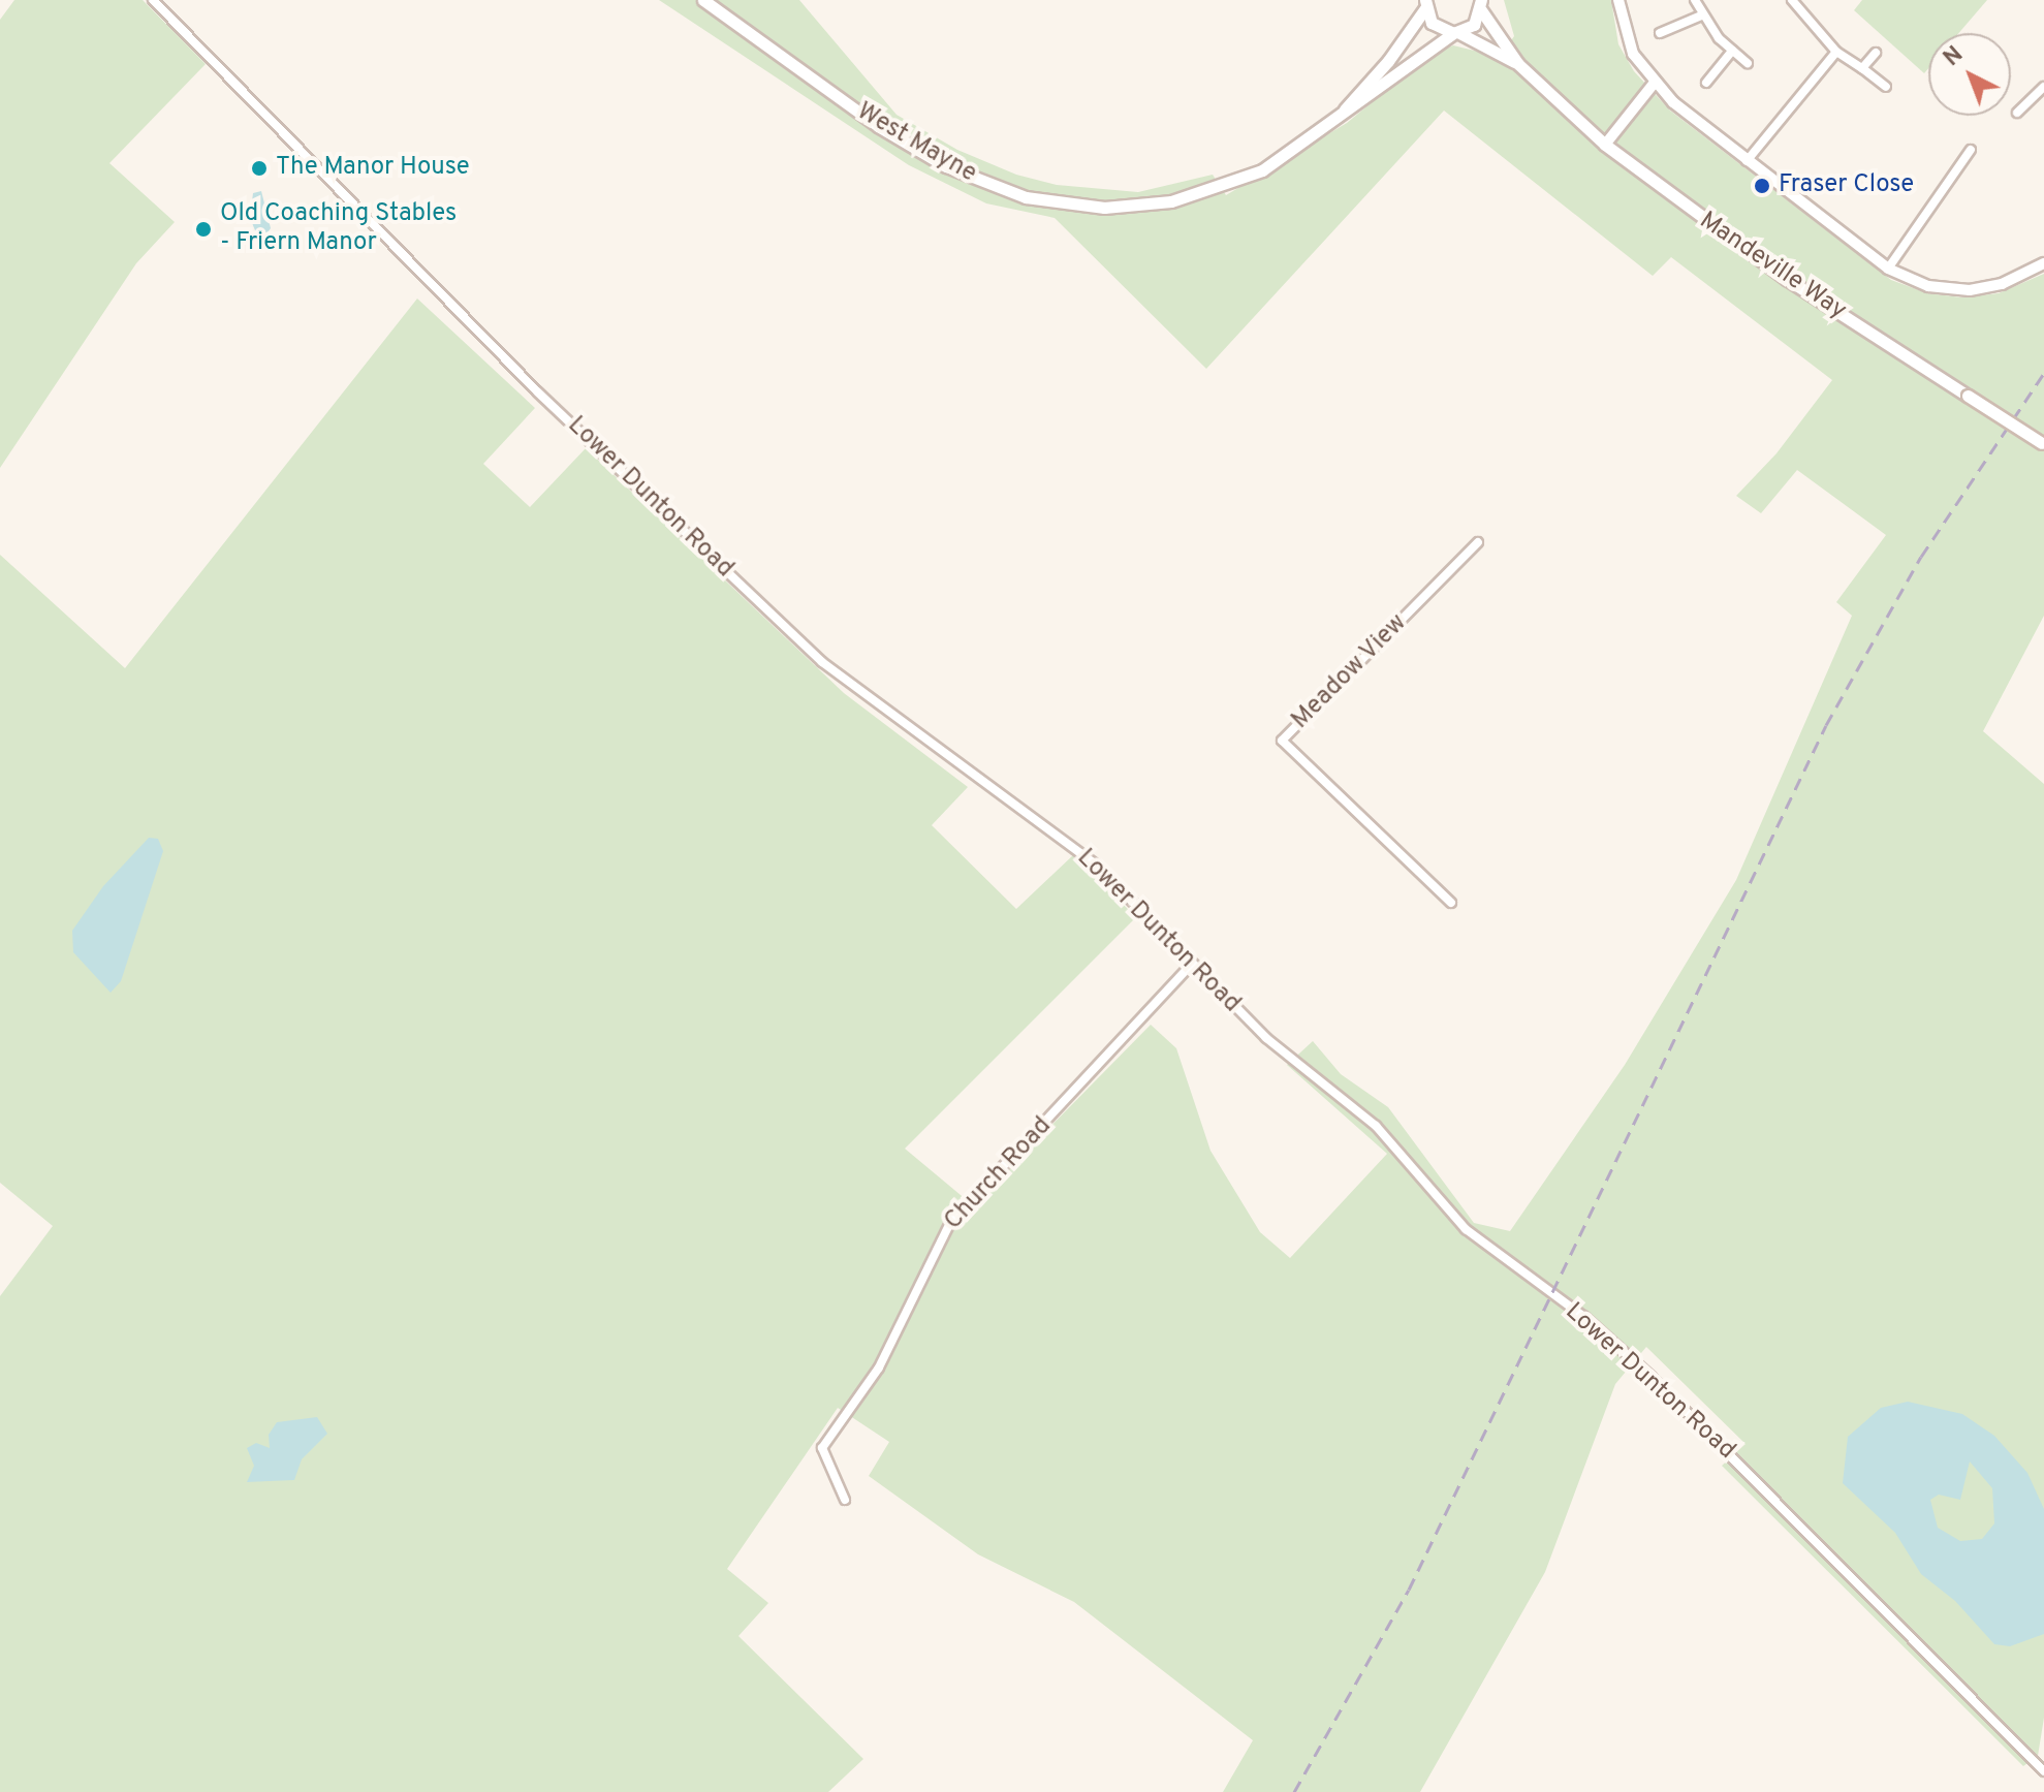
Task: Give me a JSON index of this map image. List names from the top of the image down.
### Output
{
  "streets": {
    "main road": ["West Mayne", "Mandeville Way"],
    "street": ["Lower Dunton Road", "Meadow View", "Church Road"]
  },
  "crossings": [
    ["West Mayne", "Mandeville Way"],
    ["Lower Dunton Road", "Church Road"]
  ],
  "places": ["The Manor House", "Fraser Close", "Old Coaching Stables - Friern Manor"],
  "north": "top left"
}
